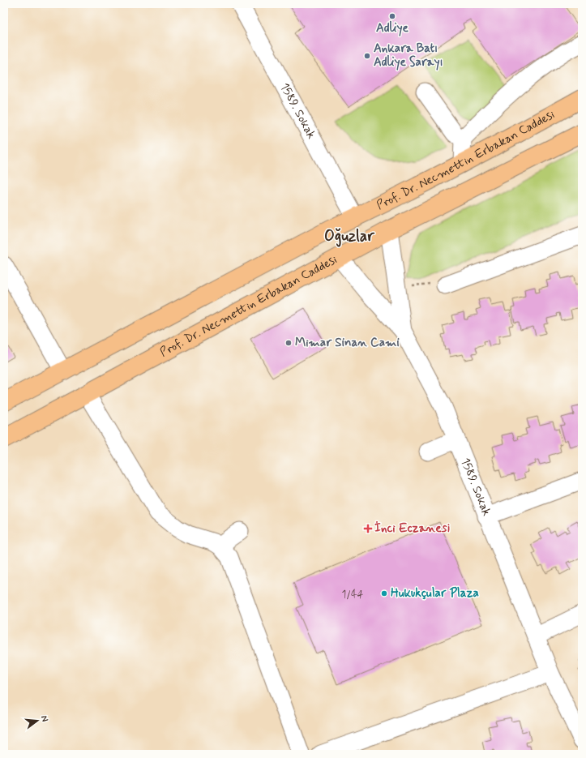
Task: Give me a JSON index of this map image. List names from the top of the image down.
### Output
{
  "streets": {
    "main road": ["Prof. Dr. Necmettin Erbakan Caddesi"],
    "street": ["1589. Sokak"]
  },
  "crossings": [
    ["1589. Sokak", "Prof. Dr. Necmettin Erbakan Caddesi"]
  ],
  "districts": ["Oğuzlar"],
  "places": {
    "other": [
      "Adliye",
      "Ankara Batı Adliye Sarayı",
      "Mimar Sinan Cami",
      "Hukukçular Plaza"
    ],
    "health": ["İnci Eczanesi"]
  },
  "house_numbers": ["1/44"],
  "north": "right"
}
